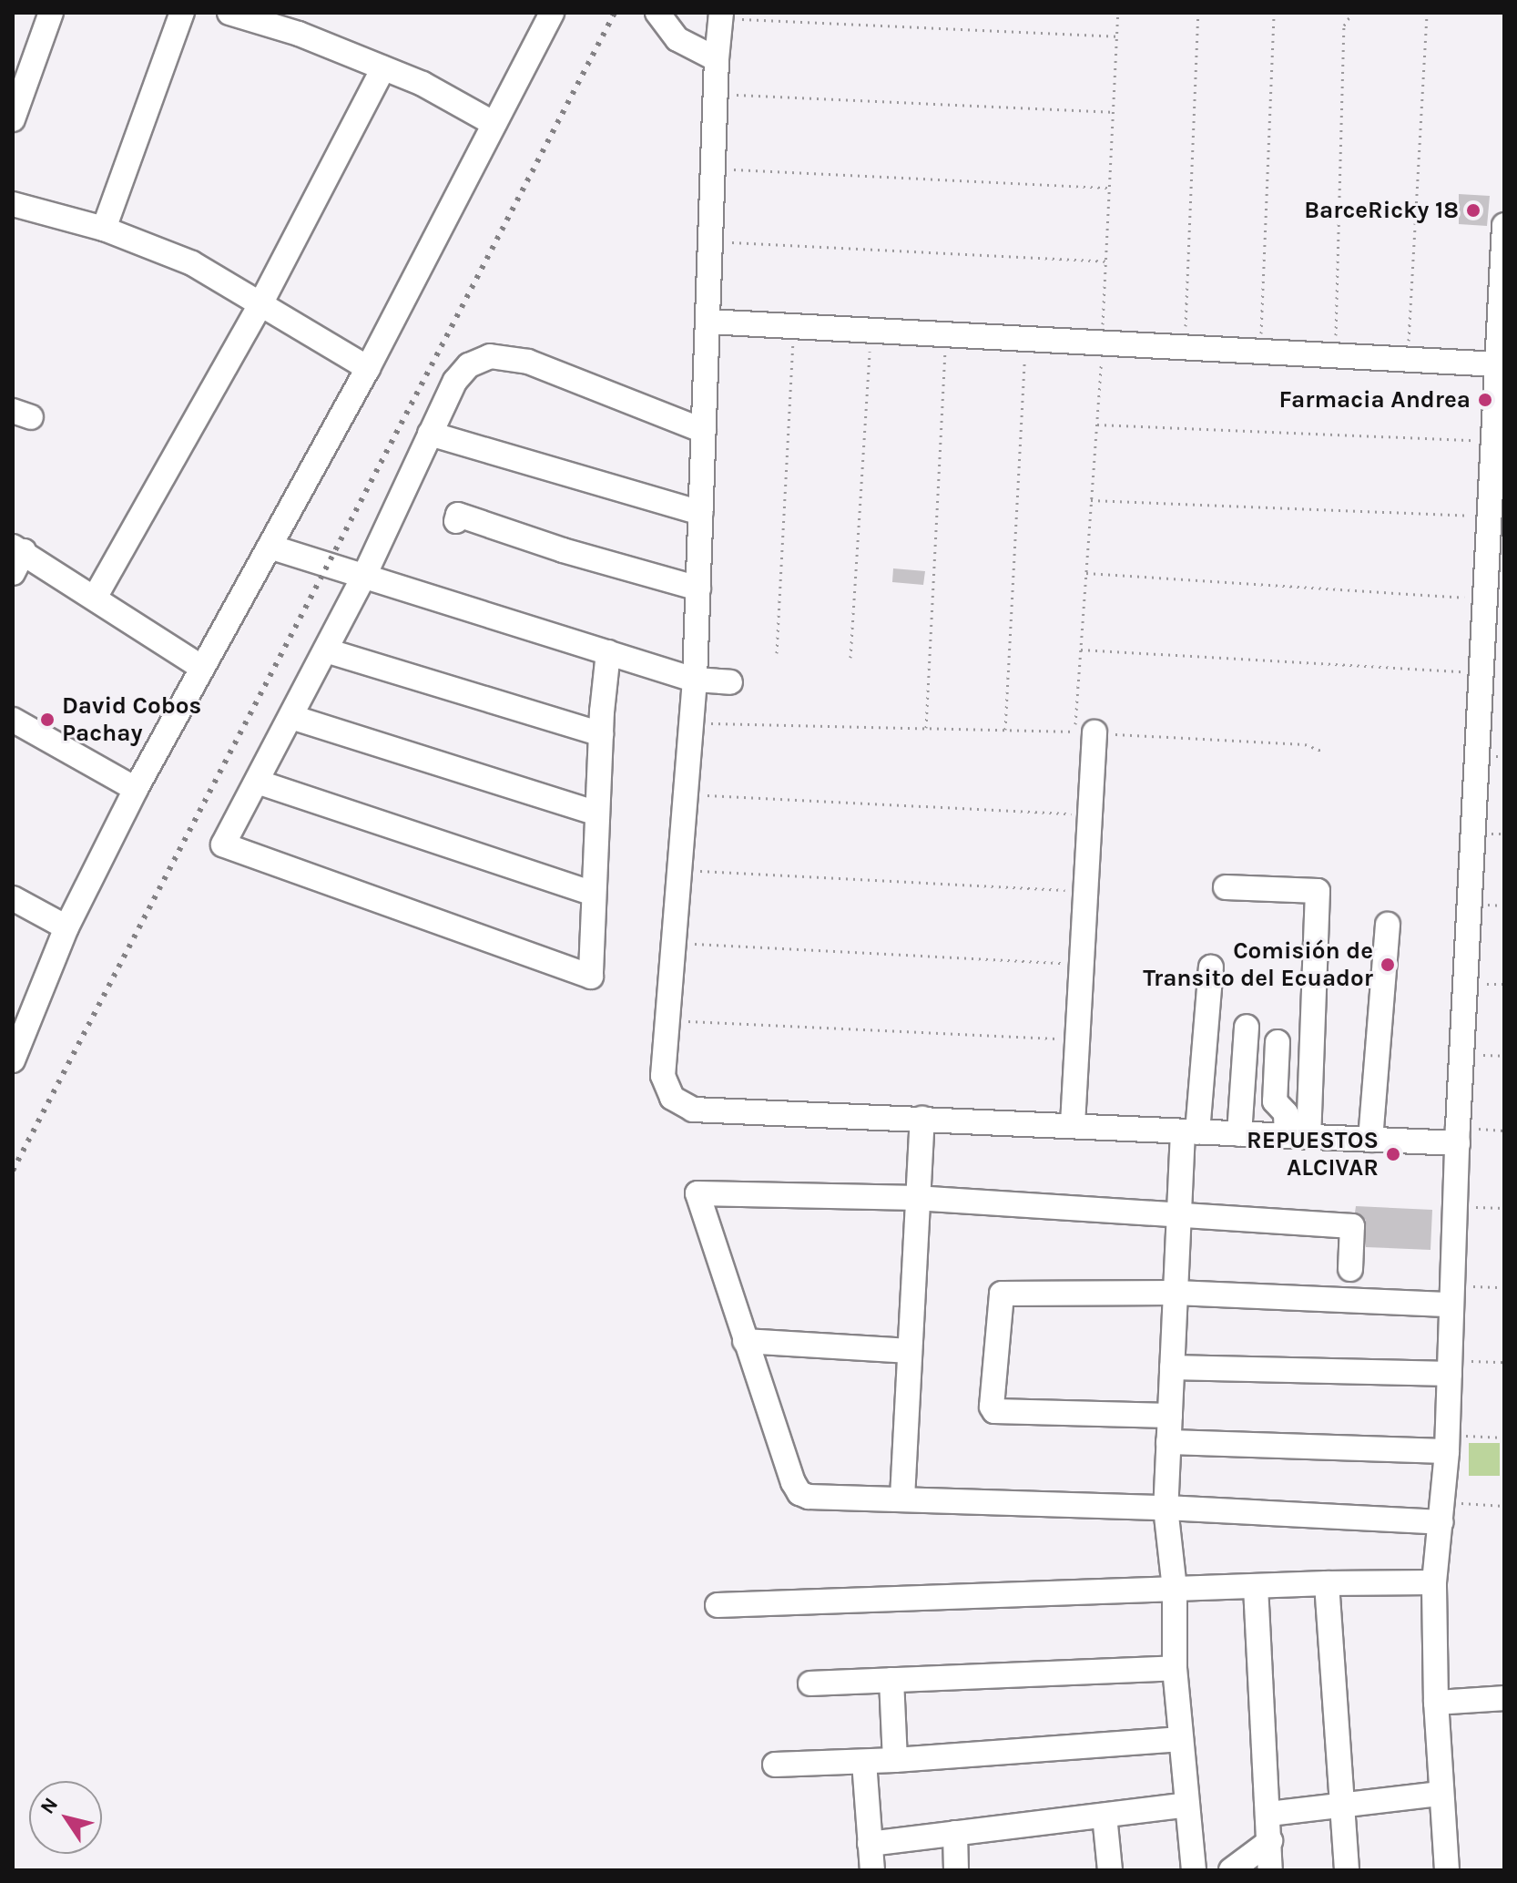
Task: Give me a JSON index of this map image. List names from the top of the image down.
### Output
{
  "places": [
    "BarceRicky 18",
    "Farmacia Andrea",
    "David Cobos Pachay",
    "Comisión de Transito del Ecuador",
    "REPUESTOS ALCIVAR"
  ],
  "north": "top left"
}
